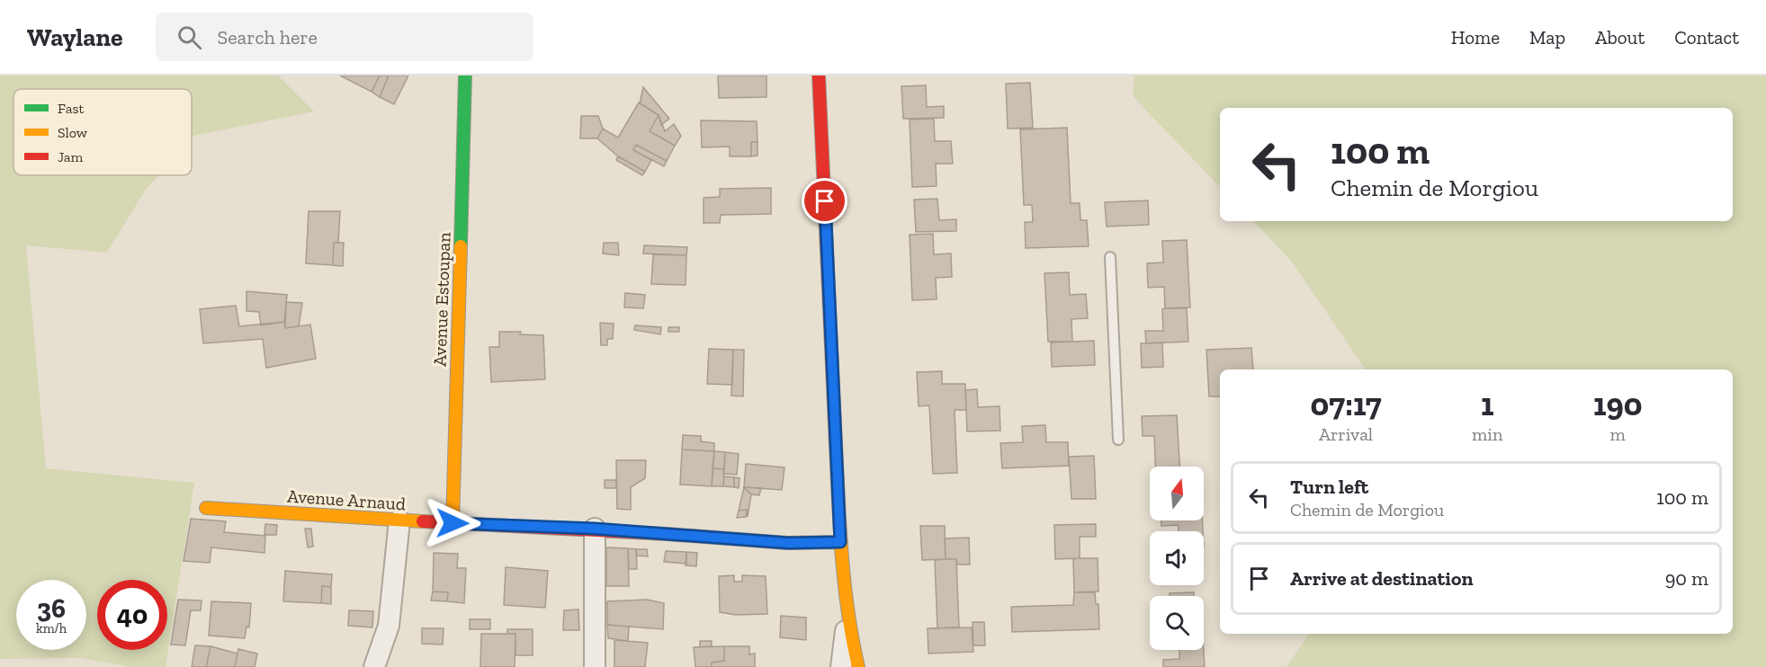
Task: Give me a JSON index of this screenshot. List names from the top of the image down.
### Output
{
  "streets": {
    "street": ["Avenue Estoupan", "Avenue Arnaud"]
  },
  "crossings": [
    ["Avenue Estoupan", "Avenue Arnaud"]
  ],
  "legend": ["Fast", "Slow", "Jam"],
  "north": "top",
  "page": {
    "header": "Waylane",
    "search": "Search here",
    "nav": [
      "Home",
      "Map",
      "About",
      "Contact"
    ],
    "turn": ["100 m", "Chemin de Morgiou"],
    "eta": [
      "07:17",
      "Arrival",
      "1",
      "min",
      "190",
      "m"
    ],
    "list": [
      {
        "name": "Turn left",
        "note": "Chemin de Morgiou",
        "value": "100 m"
      },
      {
        "name": "Arrive at destination",
        "value": "90 m"
      }
    ],
    "speed": "36 km/h",
    "limit": "40"
  }
}
